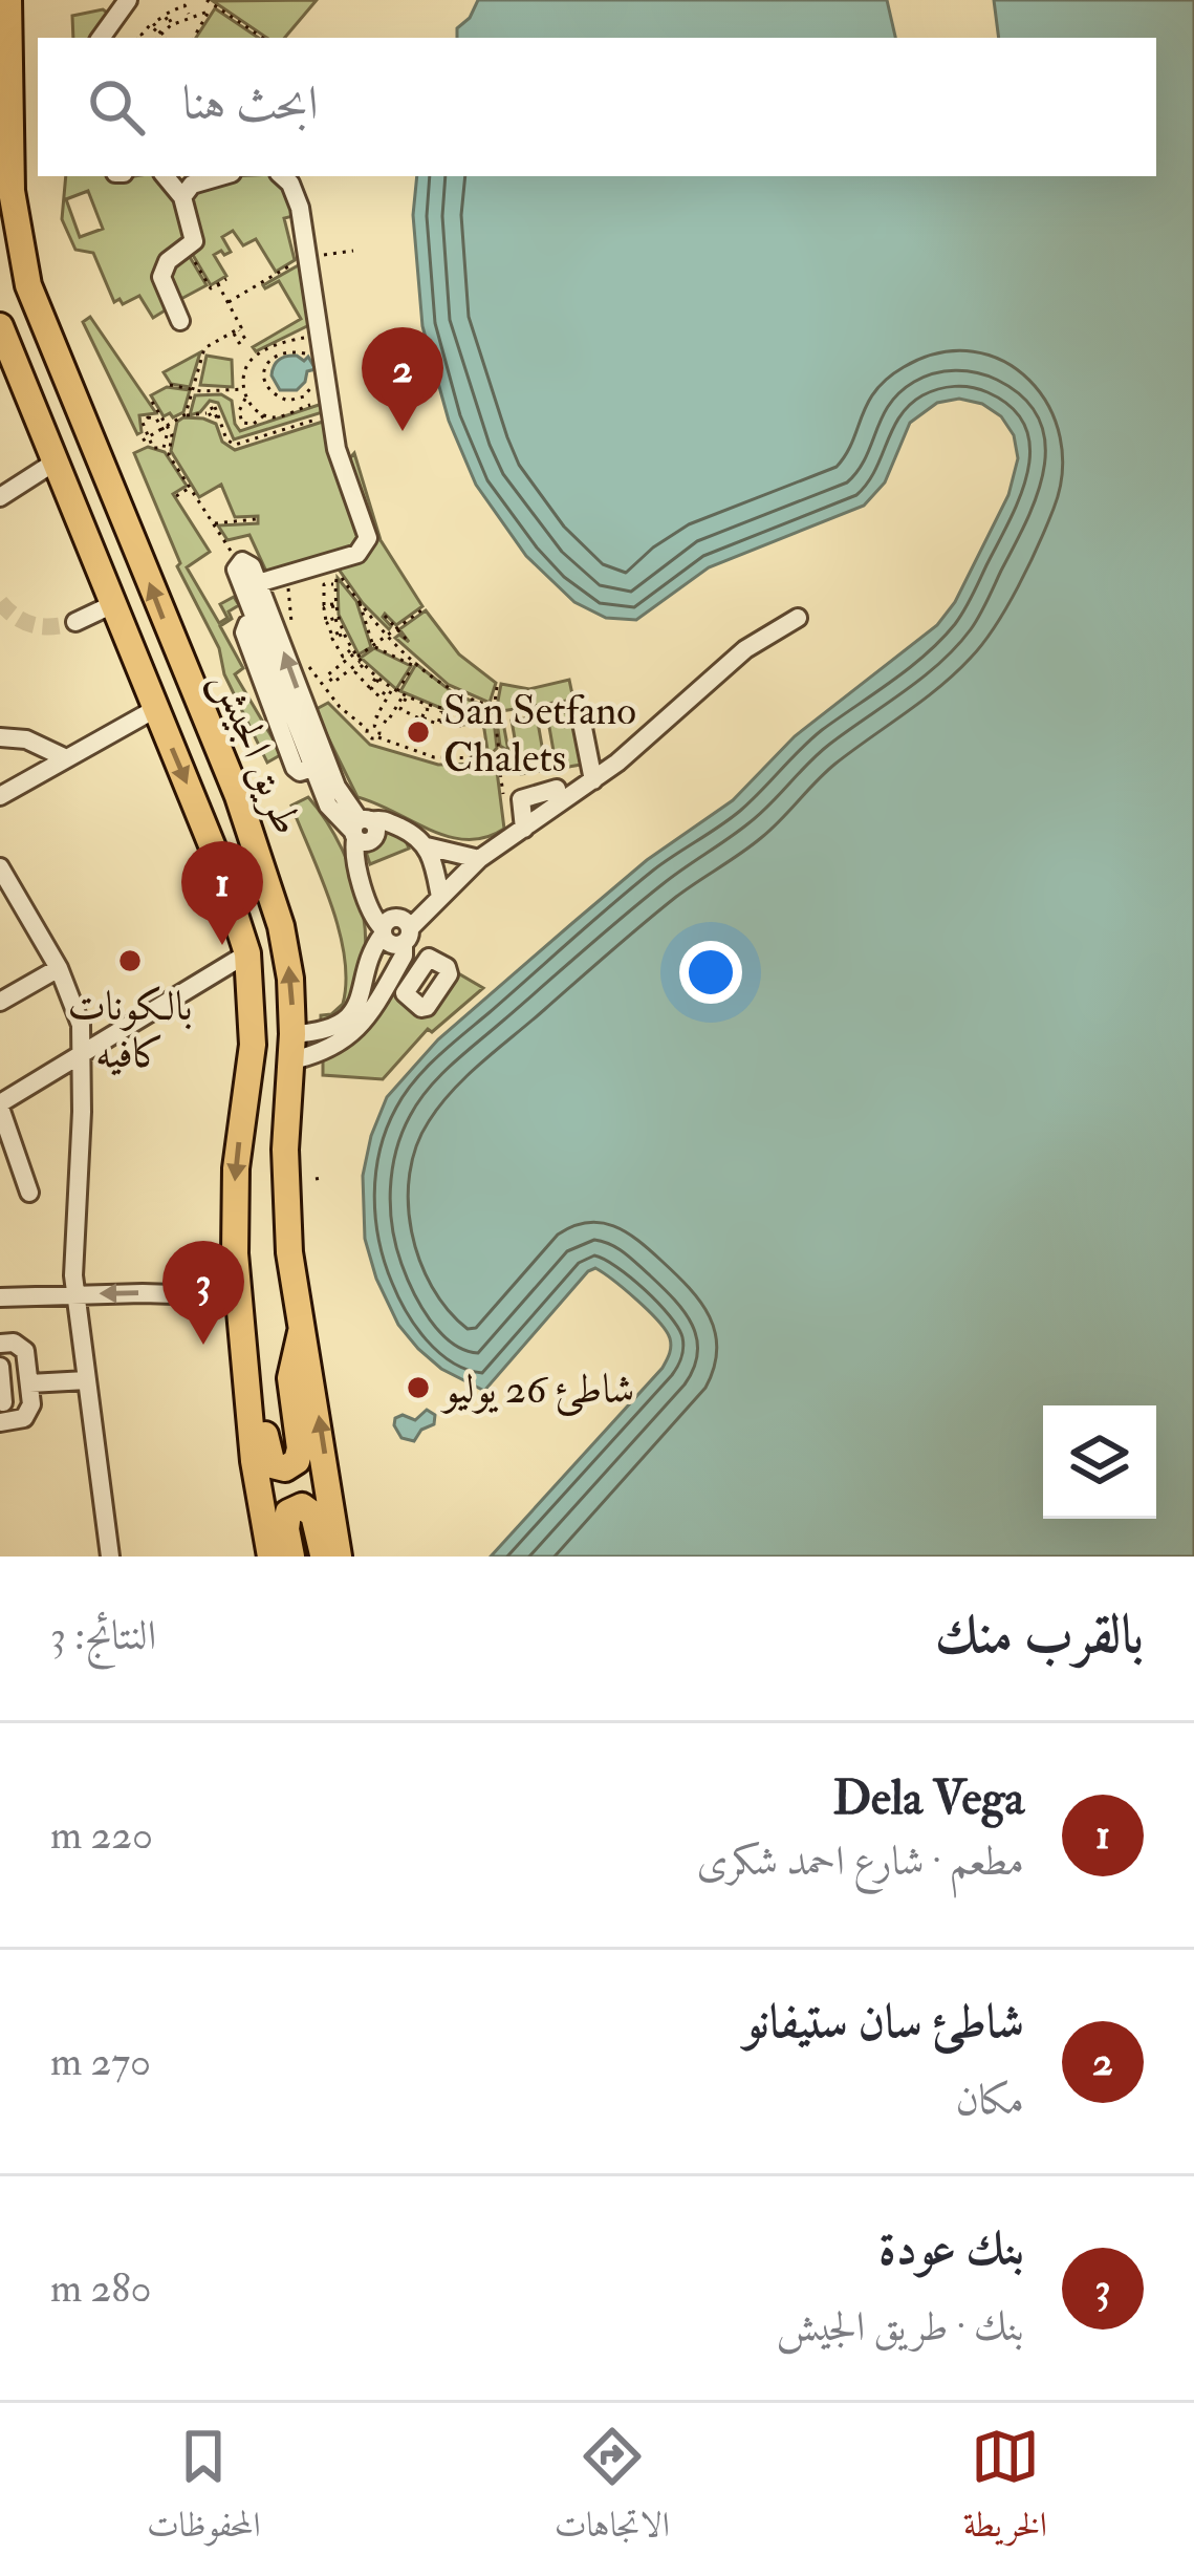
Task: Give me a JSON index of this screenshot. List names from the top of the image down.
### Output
{
  "streets": {
    "highway": ["طريق الجيش"]
  },
  "places": ["San Setfano Chalets", "بالكونات كافيه", "شاطئ 26 يوليو"],
  "page": {
    "search": "ابحث هنا",
    "pins": ["2", "1", "3"],
    "heading": ["بالقرب منك", "النتائج: 3"],
    "list": [
      {
        "mark": "1",
        "name": "Dela Vega",
        "note": "مطعم · شارع احمد شكرى",
        "value": "220 m"
      },
      {
        "mark": "2",
        "name": "شاطئ سان ستيفانو",
        "note": "مكان",
        "value": "270 m"
      },
      {
        "mark": "3",
        "name": "بنك عودة",
        "note": "بنك · طريق الجيش",
        "value": "280 m"
      }
    ],
    "nav": ["الخريطة", "الاتجاهات", "المحفوظات"]
  }
}
